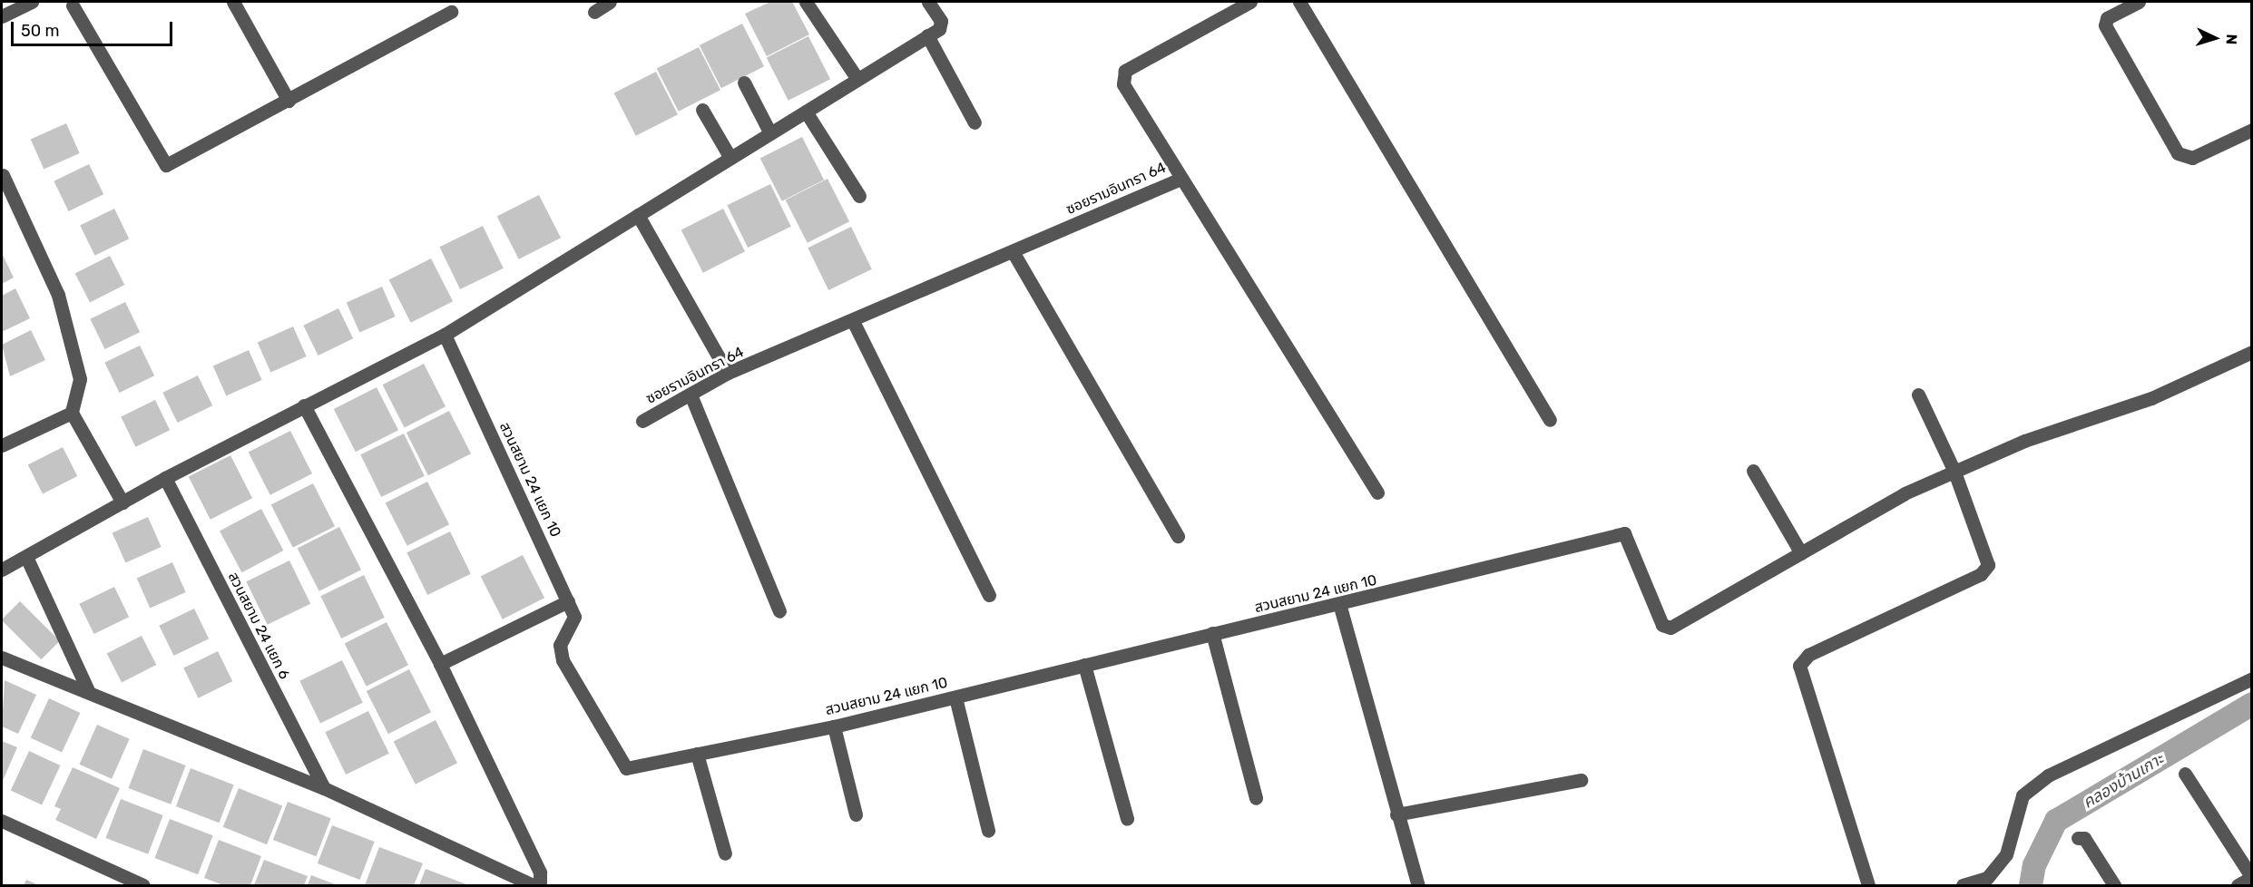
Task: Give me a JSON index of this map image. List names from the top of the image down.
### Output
{
  "streets": {
    "street": ["ซอยรามอินทรา 64", "สวนสยาม 24 แยก 10", "สวนสยาม 24 แยก 6"]
  },
  "water": ["คลองบ้านเกาะ"],
  "scale_bar": "50 m",
  "north": "right"
}
